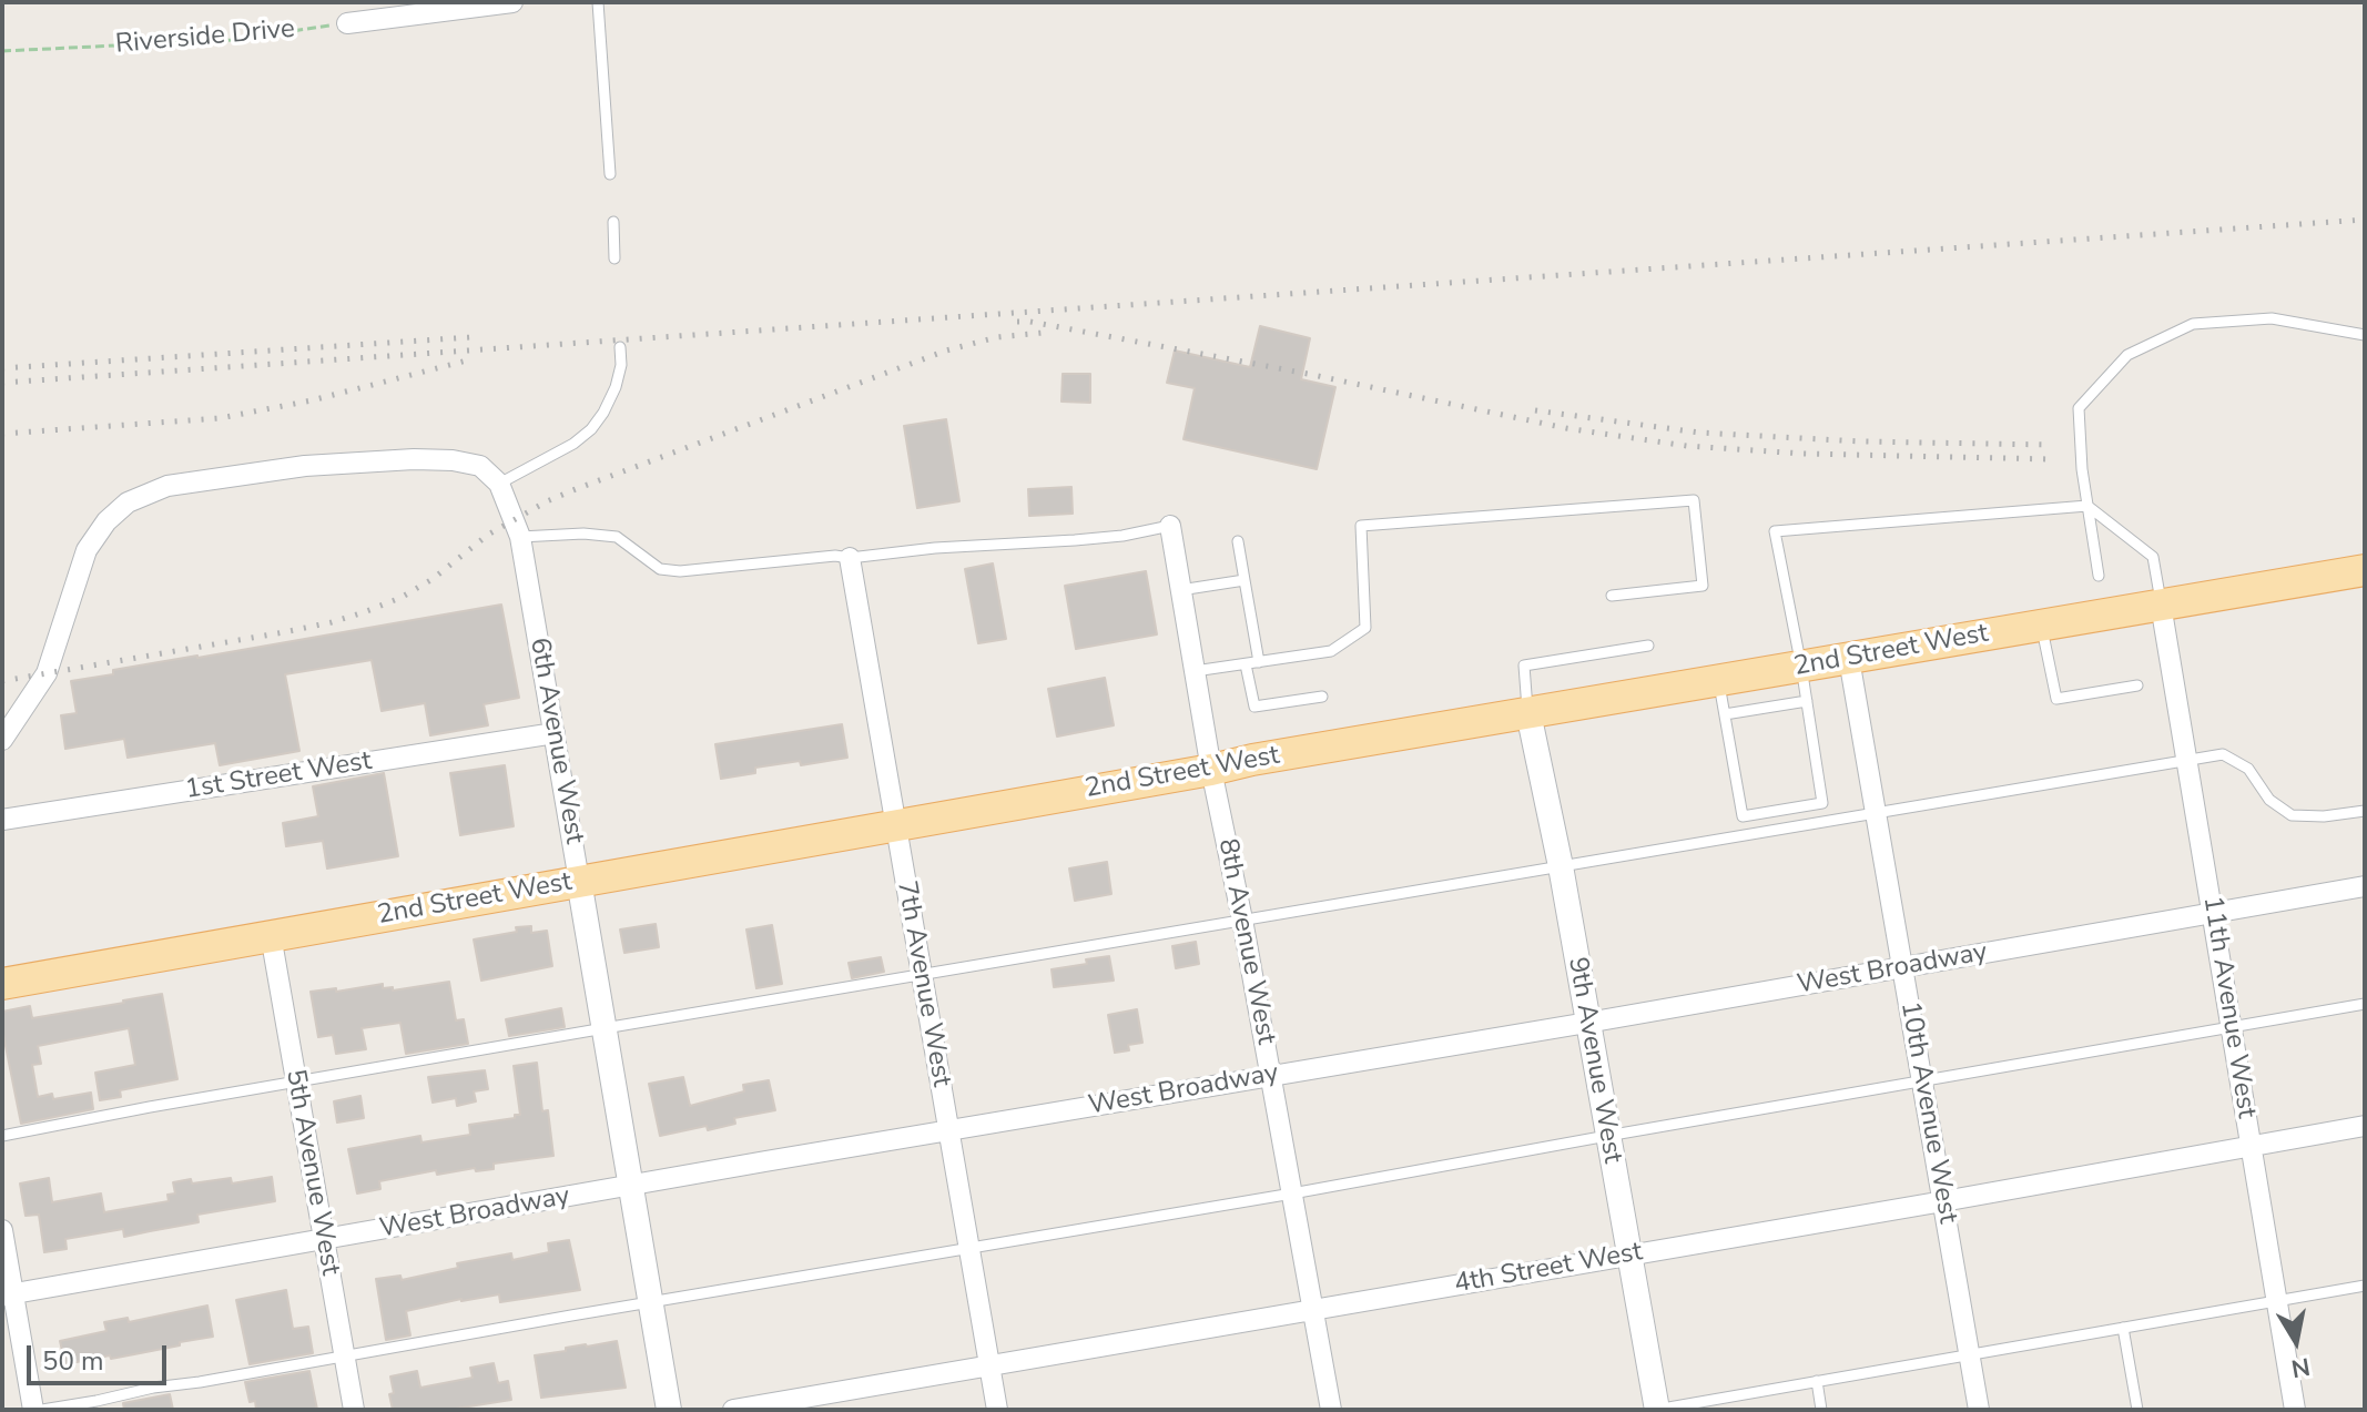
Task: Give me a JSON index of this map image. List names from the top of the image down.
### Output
{
  "streets": {
    "main road": ["2nd Street West"],
    "street": [
      "6th Avenue West",
      "1st Street West",
      "8th Avenue West",
      "West Broadway",
      "7th Avenue West",
      "11th Avenue West",
      "9th Avenue West",
      "10th Avenue West",
      "5th Avenue West",
      "4th Street West"
    ],
    "path": ["Riverside Drive"]
  },
  "crossings": [
    ["2nd Street West", "6th Avenue West"],
    ["2nd Street West", "8th Avenue West"],
    ["2nd Street West", "7th Avenue West"],
    ["2nd Street West", "11th Avenue West"],
    ["2nd Street West", "9th Avenue West"],
    ["2nd Street West", "10th Avenue West"],
    ["2nd Street West", "5th Avenue West"],
    ["6th Avenue West", "1st Street West"],
    ["6th Avenue West", "West Broadway"],
    ["8th Avenue West", "West Broadway"],
    ["8th Avenue West", "4th Street West"],
    ["West Broadway", "7th Avenue West"],
    ["West Broadway", "11th Avenue West"],
    ["West Broadway", "9th Avenue West"],
    ["West Broadway", "10th Avenue West"],
    ["West Broadway", "5th Avenue West"],
    ["7th Avenue West", "4th Street West"],
    ["11th Avenue West", "4th Street West"],
    ["9th Avenue West", "4th Street West"],
    ["10th Avenue West", "4th Street West"]
  ],
  "scale_bar": "50 m",
  "north": "bottom"
}
